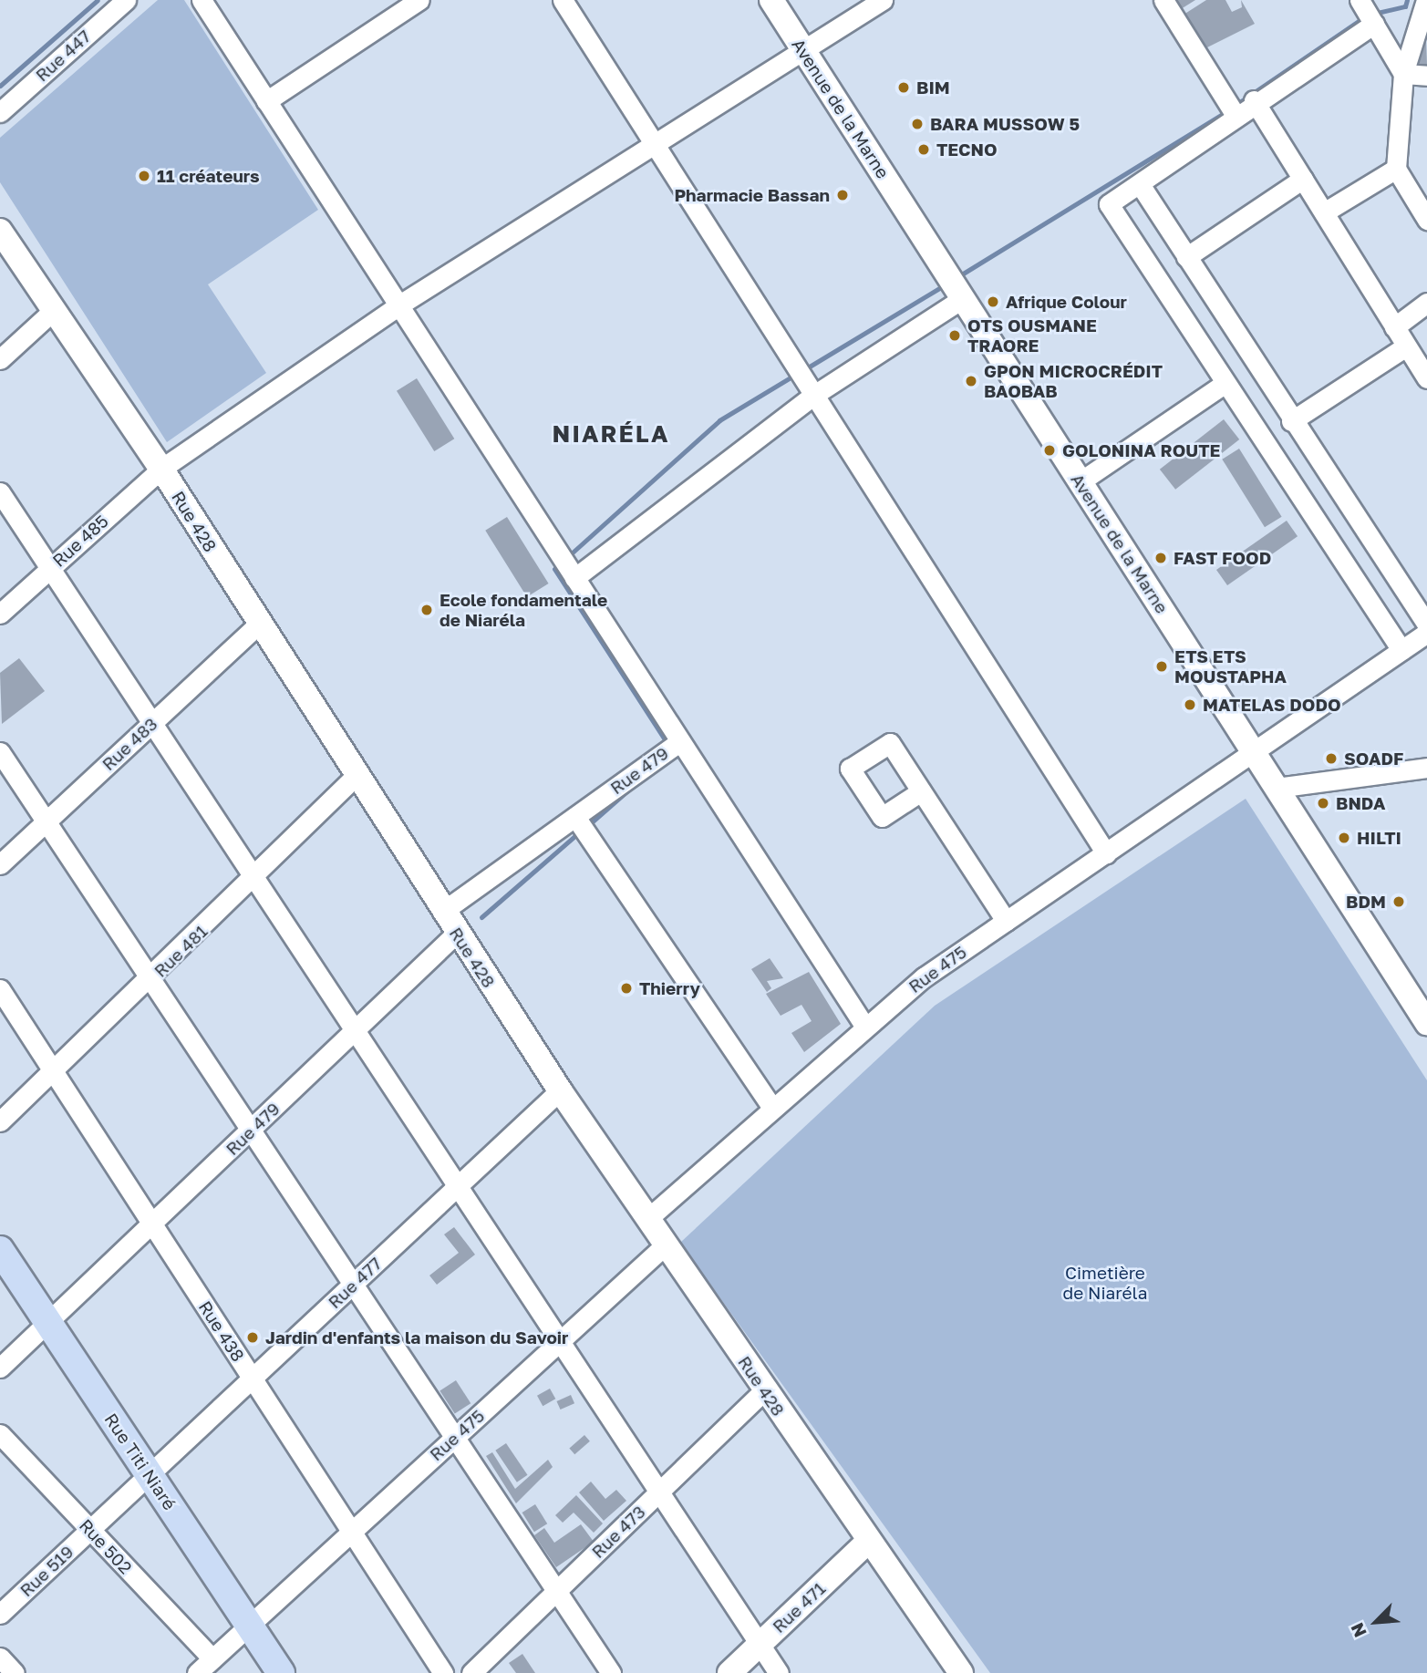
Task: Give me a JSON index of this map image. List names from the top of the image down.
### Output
{
  "streets": {
    "main road": ["Rue Titi Niaré"],
    "street": [
      "Rue 447",
      "Avenue de la Marne",
      "Rue 428",
      "Rue 485",
      "Rue 483",
      "Rue 479",
      "Rue 481",
      "Rue 475",
      "Rue 477",
      "Rue 438",
      "Rue 473",
      "Rue 502",
      "Rue 519",
      "Rue 471"
    ]
  },
  "crossings": [
    ["Avenue de la Marne", "Rue 485"],
    ["Avenue de la Marne", "Rue 475"],
    ["Rue 428", "Rue 485"],
    ["Rue 428", "Rue 483"],
    ["Rue 428", "Rue 479"],
    ["Rue 428", "Rue 481"],
    ["Rue 428", "Rue 475"],
    ["Rue 428", "Rue 477"],
    ["Rue 428", "Rue 473"],
    ["Rue 428", "Rue 471"],
    ["Rue 479", "Rue 438"],
    ["Rue 479", "Rue Titi Niaré"],
    ["Rue 481", "Rue 438"],
    ["Rue 475", "Rue 438"],
    ["Rue 475", "Rue Titi Niaré"],
    ["Rue 475", "Rue 502"],
    ["Rue 477", "Rue 438"],
    ["Rue 477", "Rue Titi Niaré"],
    ["Rue 477", "Rue 519"],
    ["Rue Titi Niaré", "Rue 519"],
    ["Rue 502", "Rue 519"]
  ],
  "districts": ["NIARÉLA"],
  "parks": ["Cimetière de Niaréla"],
  "places": [
    "BIM",
    "BARA MUSSOW 5",
    "TECNO",
    "11 créateurs",
    "Pharmacie Bassan",
    "Afrique Colour",
    "OTS OUSMANE TRAORE",
    "GPON MICROCRÉDIT BAOBAB",
    "GOLONINA ROUTE",
    "FAST FOOD",
    "Ecole fondamentale de Niaréla",
    "ETS ETS MOUSTAPHA",
    "MATELAS DODO",
    "SOADF",
    "BNDA",
    "HILTI",
    "BDM",
    "Thierry",
    "Jardin d'enfants la maison du Savoir"
  ],
  "north": "bottom left"
}
